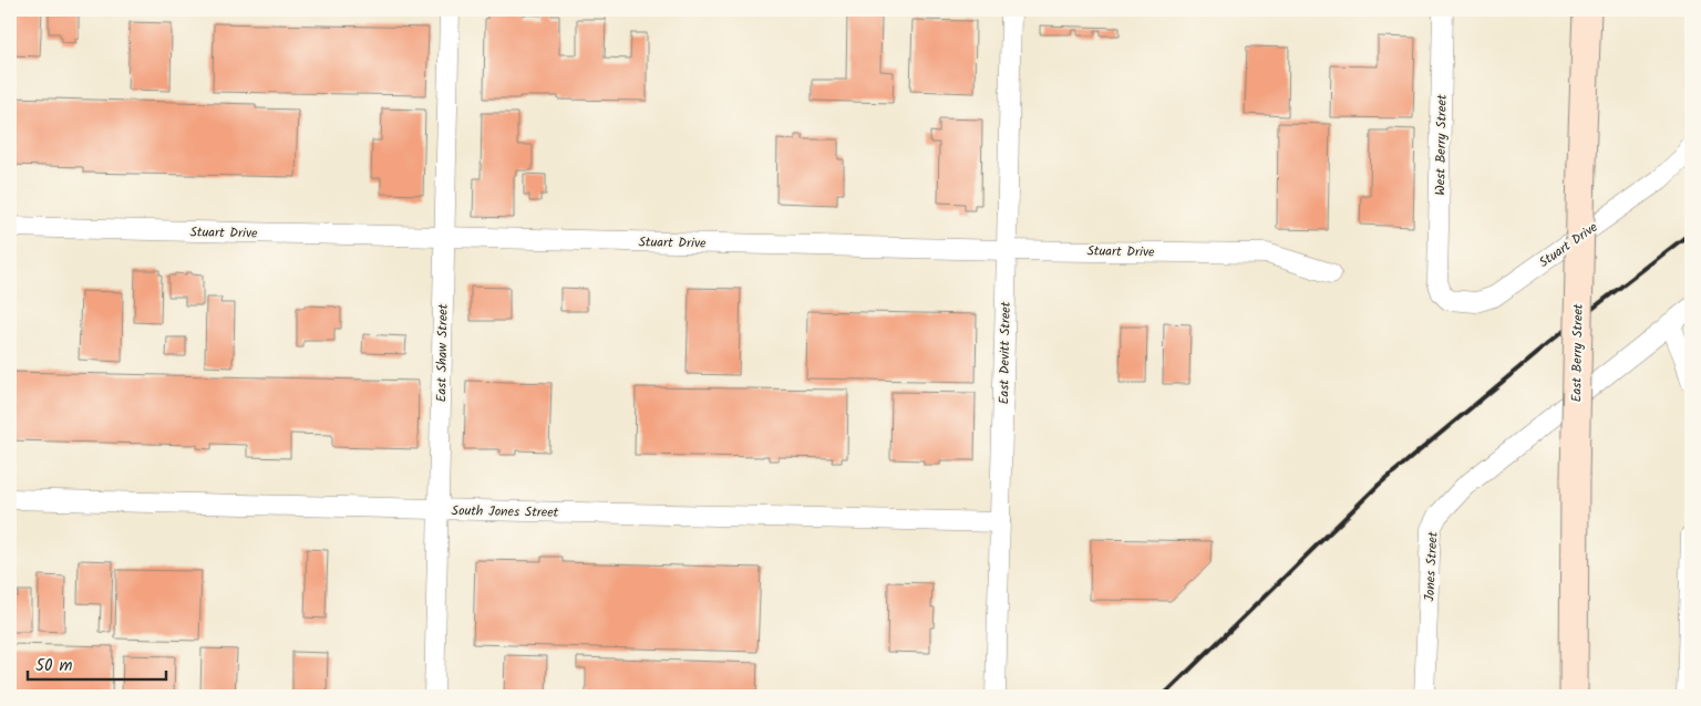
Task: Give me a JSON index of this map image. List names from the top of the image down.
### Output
{
  "streets": {
    "main road": ["East Berry Street"],
    "street": [
      "West Berry Street",
      "Stuart Drive",
      "East Shaw Street",
      "East Devitt Street",
      "South Jones Street",
      "Jones Street"
    ]
  },
  "crossings": [
    ["West Berry Street", "Stuart Drive"],
    ["Stuart Drive", "East Shaw Street"],
    ["Stuart Drive", "East Devitt Street"],
    ["East Shaw Street", "South Jones Street"],
    ["East Devitt Street", "South Jones Street"]
  ],
  "scale_bar": "50 m"
}
